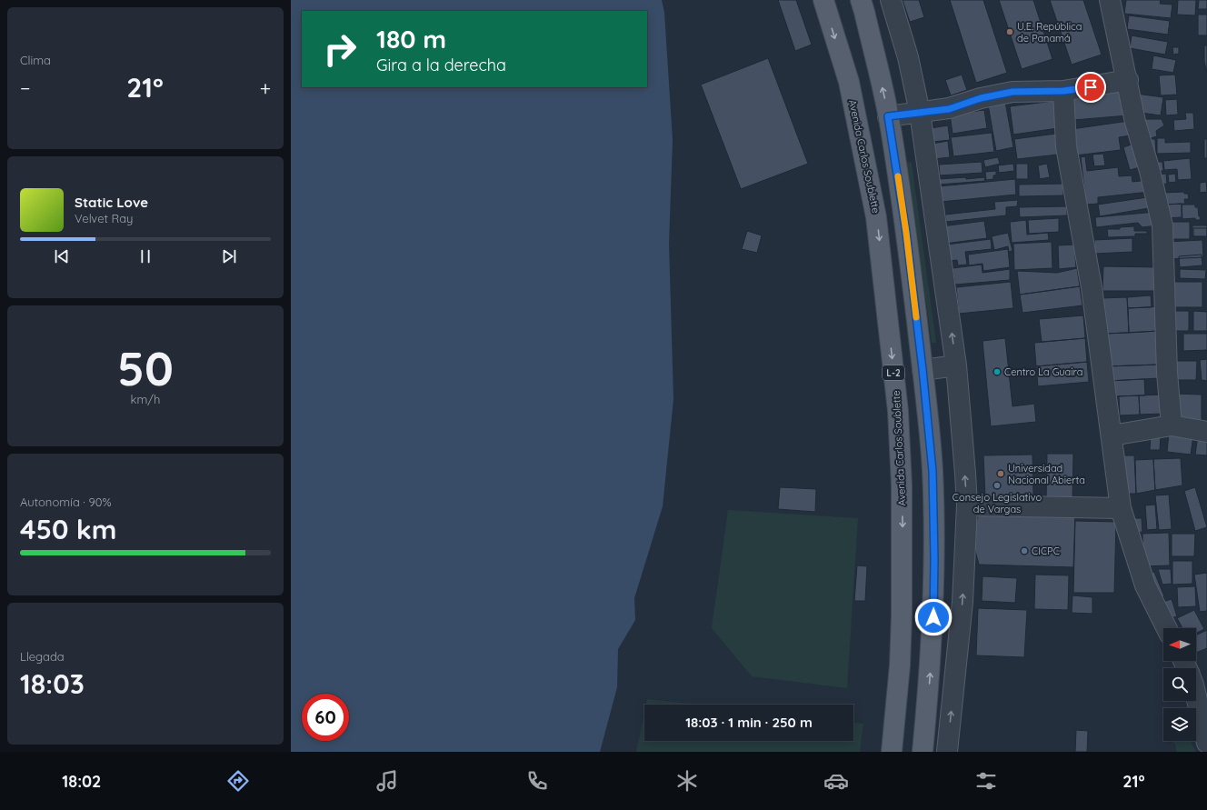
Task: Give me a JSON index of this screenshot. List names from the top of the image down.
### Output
{
  "streets": {
    "main road": ["Avenida Carlos Soublette", "L-2"]
  },
  "places": [
    "U.E. República de Panamá",
    "Centro La Guaira",
    "Universidad Nacional Abierta",
    "Consejo Legislativo de Vargas",
    "CICPC"
  ],
  "north": "left",
  "page": {
    "tile": [
      "Clima",
      ["50", "km/h"],
      ["Autonomía · 90%", "450 km"],
      ["Llegada", "18:03"]
    ],
    "turn": ["180 m", "Gira a la derecha"],
    "heat": ["−", "21°", "+"],
    "song": ["Static Love", "Velvet Ray"],
    "limit": "60",
    "trip": "18:03 · 1 min · 250 m",
    "tabs": ["18:02", "21°"]
  }
}
